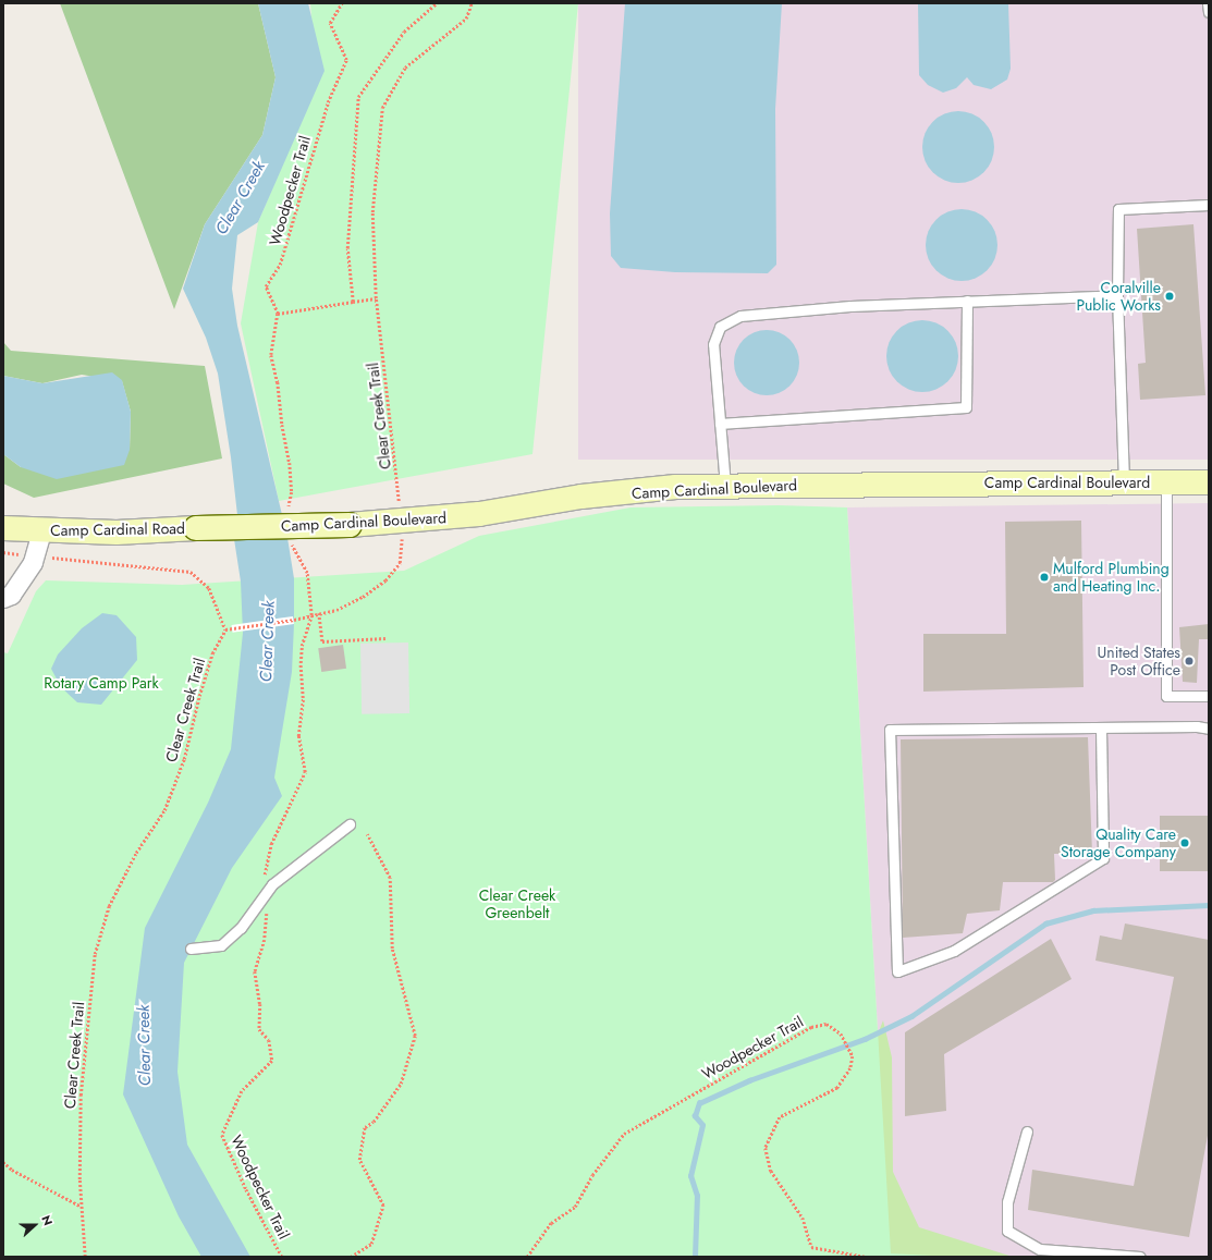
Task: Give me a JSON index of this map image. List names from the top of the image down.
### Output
{
  "streets": {
    "street": ["Camp Cardinal Boulevard", "Camp Cardinal Road"],
    "path": ["Woodpecker Trail", "Clear Creek Trail"]
  },
  "crossings": [
    ["Woodpecker Trail", "Clear Creek Trail"],
    ["Clear Creek Trail", "Camp Cardinal Boulevard"],
    ["Camp Cardinal Boulevard", "Camp Cardinal Road"]
  ],
  "water": ["Clear Creek"],
  "parks": ["Rotary Camp Park", "Clear Creek Greenbelt"],
  "places": [
    "Coralville Public Works",
    "Mulford Plumbing and Heating Inc.",
    "United States Post Office",
    "Quality Care Storage Company"
  ],
  "north": "right"
}
